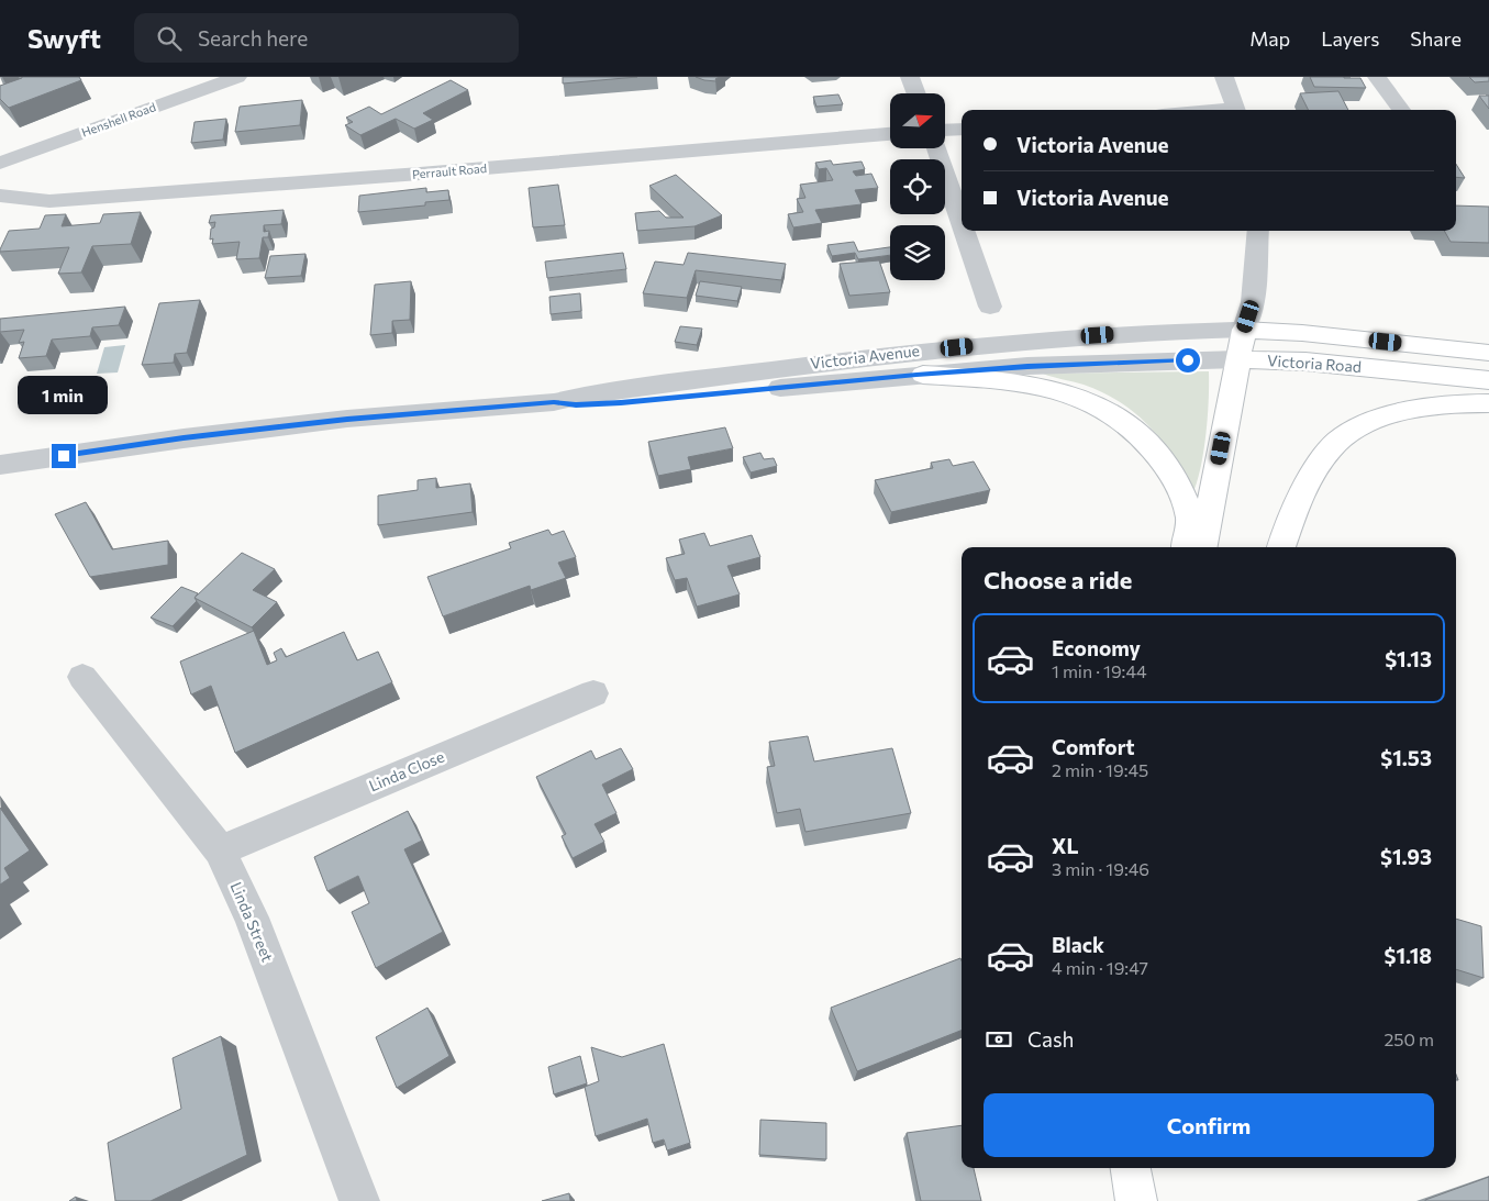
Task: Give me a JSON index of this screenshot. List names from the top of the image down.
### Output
{
  "streets": {
    "main road": ["Victoria Road"],
    "street": [
      "Henshell Road",
      "Perrault Road",
      "Victoria Avenue",
      "Linda Close",
      "Linda Street"
    ]
  },
  "crossings": [
    ["Victoria Avenue", "Victoria Road"],
    ["Linda Close", "Linda Street"]
  ],
  "north": "right",
  "page": {
    "header": "Swyft",
    "search": "Search here",
    "nav": ["Map", "Layers", "Share"],
    "banner": ["Victoria Avenue", "Victoria Avenue"],
    "bubble": "1 min",
    "heading": "Choose a ride",
    "list": [
      {
        "name": "Economy",
        "note": "1 min · 19:44",
        "value": "$1.13"
      },
      {
        "name": "Comfort",
        "note": "2 min · 19:45",
        "value": "$1.53"
      },
      {
        "name": "XL",
        "note": "3 min · 19:46",
        "value": "$1.93"
      },
      {
        "name": "Black",
        "note": "4 min · 19:47",
        "value": "$1.18"
      }
    ],
    "pay": ["Cash", "250 m"],
    "buttons": "Confirm"
  }
}
